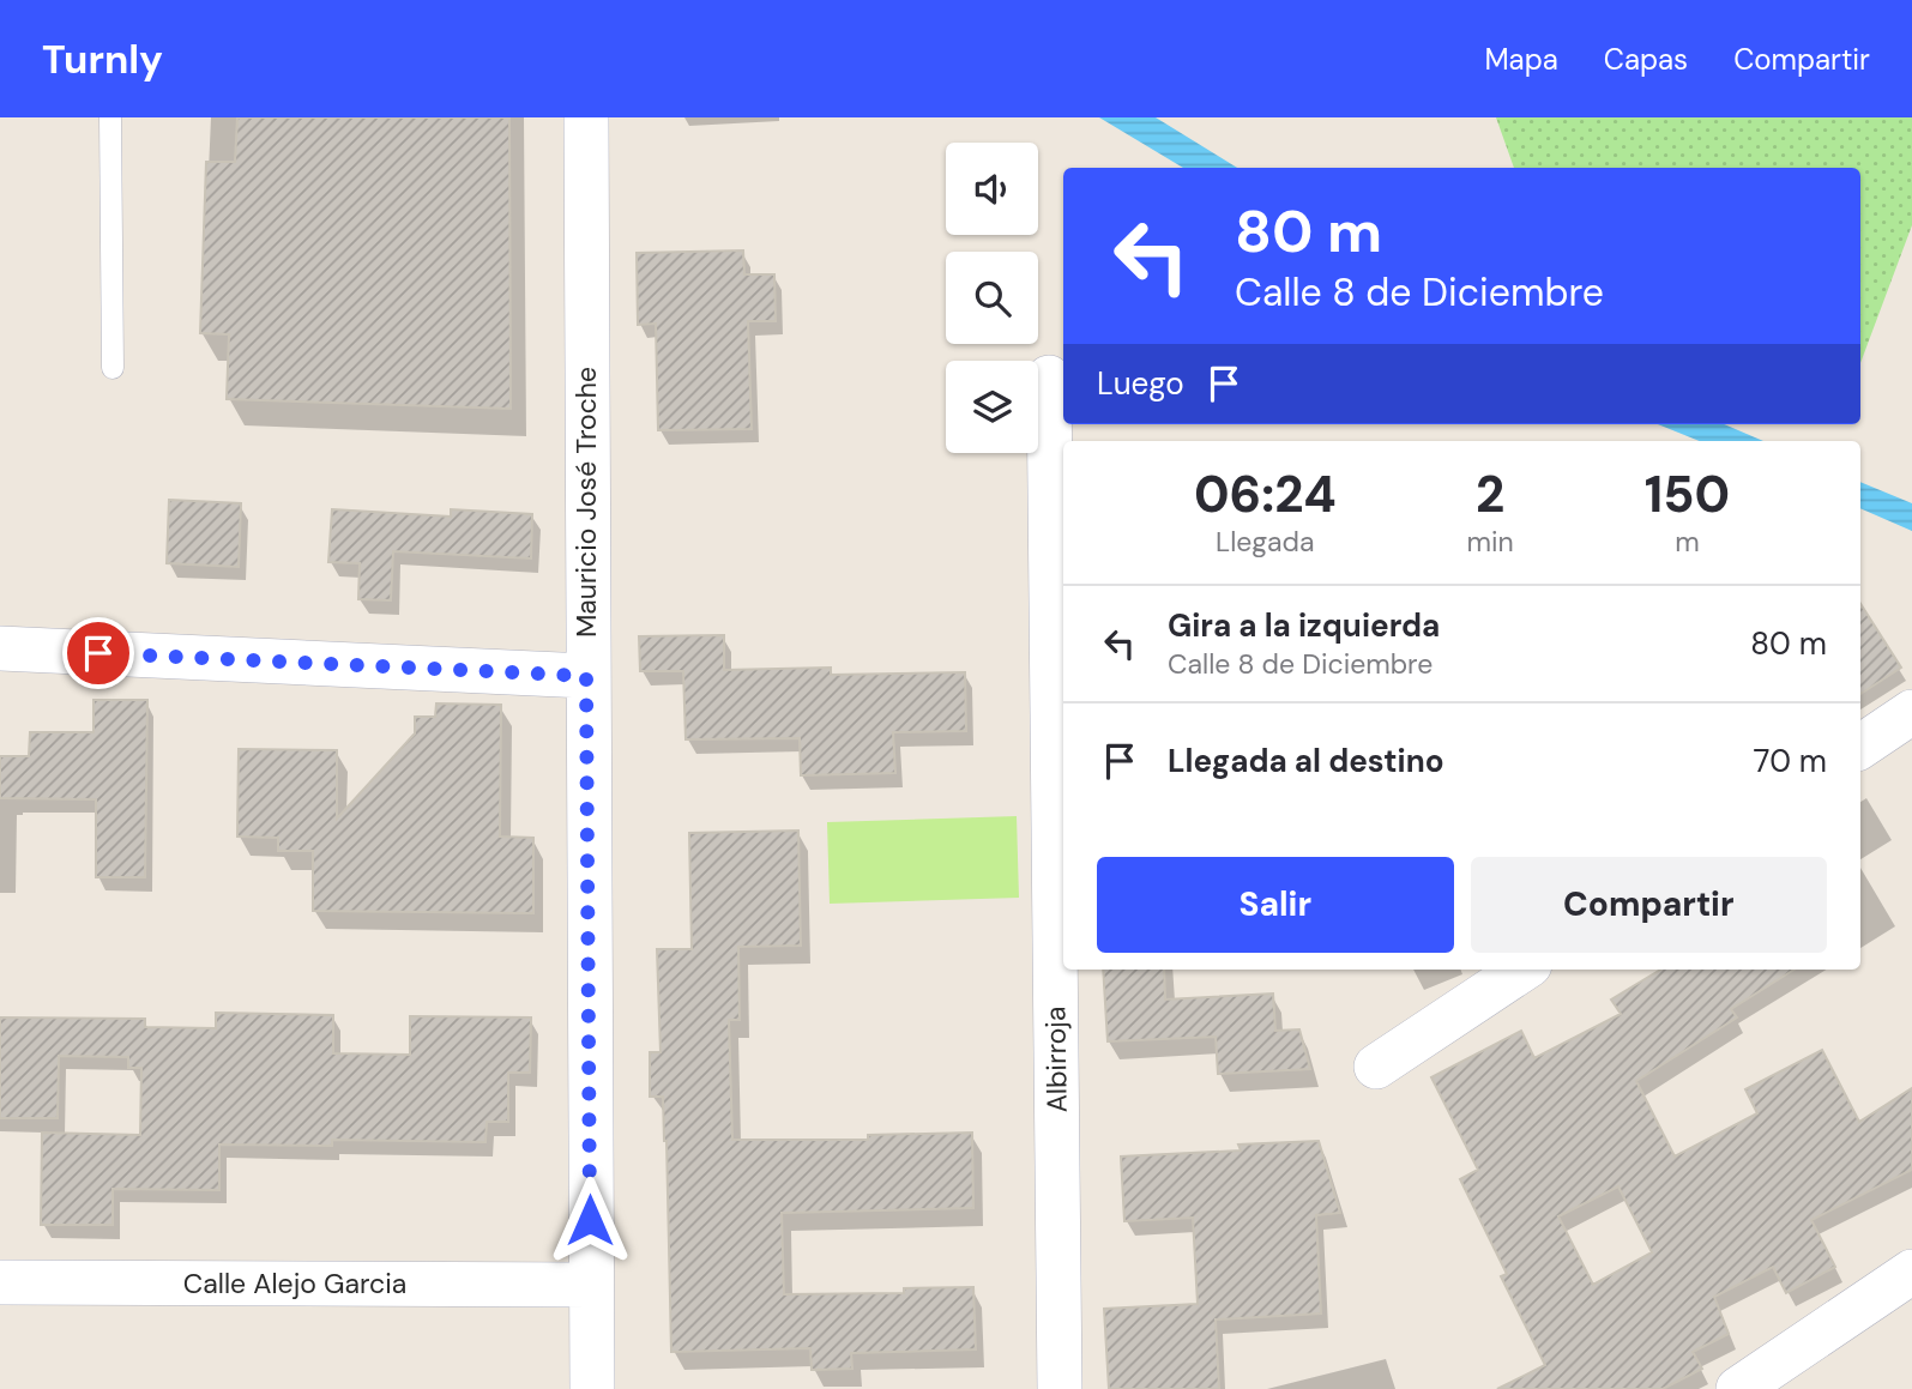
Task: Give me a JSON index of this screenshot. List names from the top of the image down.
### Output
{
  "streets": {
    "street": ["Mauricio José Troche", "Albirroja", "Calle Alejo Garcia"]
  },
  "crossings": [
    ["Mauricio José Troche", "Calle Alejo Garcia"]
  ],
  "page": {
    "header": "Turnly",
    "nav": ["Mapa", "Capas", "Compartir"],
    "turn": ["80 m", "Calle 8 de Diciembre"],
    "then": "Luego",
    "eta": [
      "06:24",
      "Llegada",
      "2",
      "min",
      "150",
      "m"
    ],
    "list": [
      {
        "name": "Gira a la izquierda",
        "note": "Calle 8 de Diciembre",
        "value": "80 m"
      },
      {
        "name": "Llegada al destino",
        "value": "70 m"
      }
    ],
    "buttons": ["Salir", "Compartir"]
  }
}
